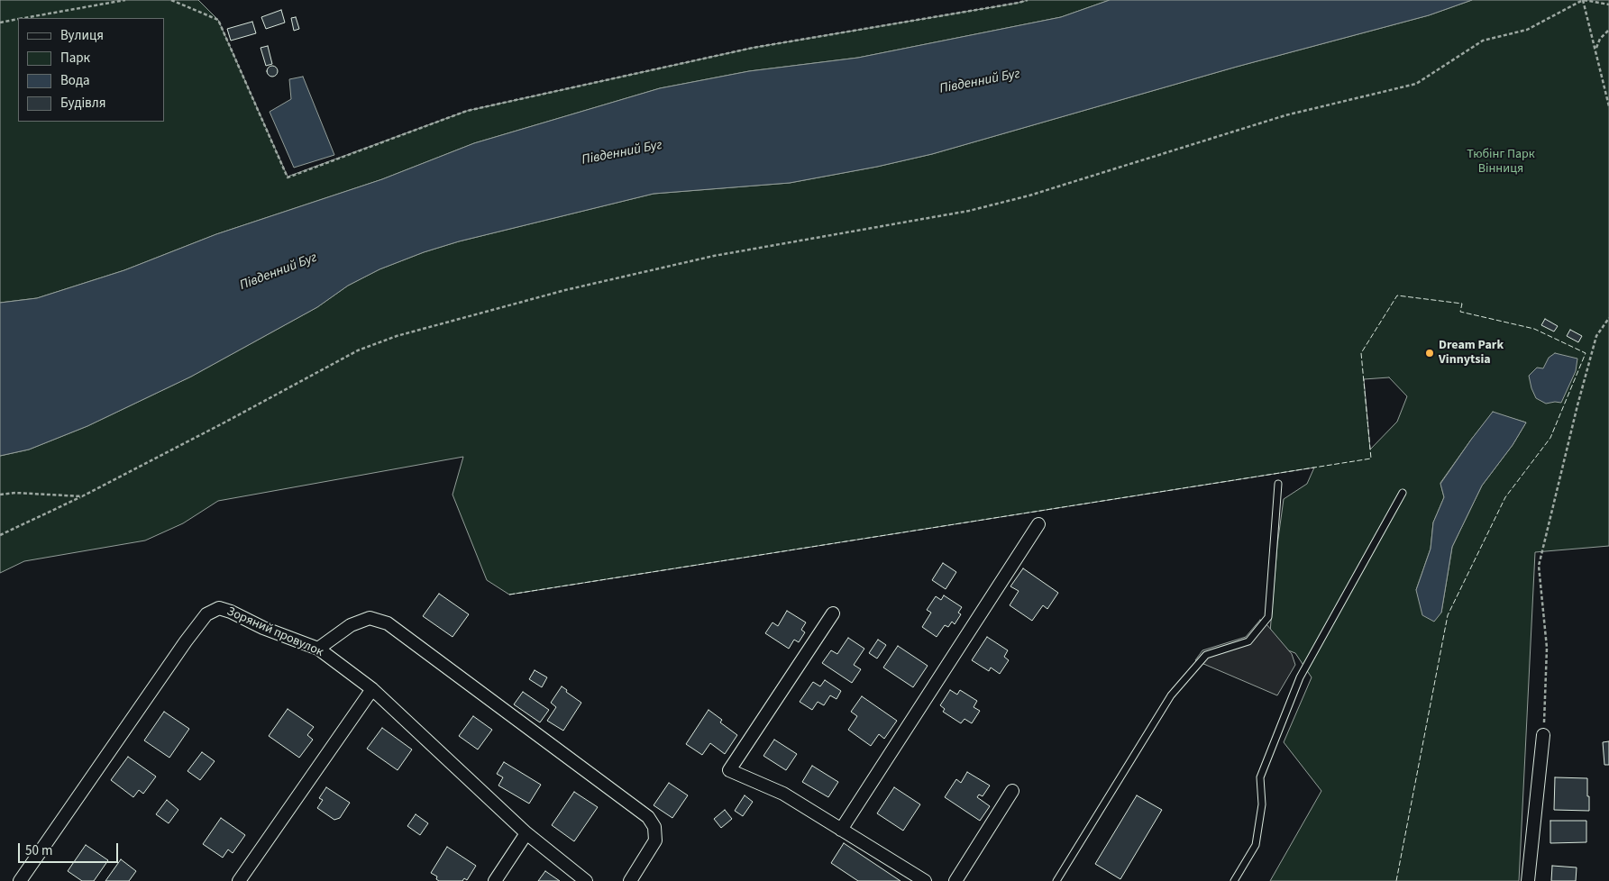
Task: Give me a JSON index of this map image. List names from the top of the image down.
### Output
{
  "streets": {
    "street": ["Зоряний провулок"]
  },
  "water": ["Південний Буг"],
  "parks": ["Тюбінг Парк Вінниця"],
  "places": ["Dream Park Vinnytsia"],
  "legend": [
    "Вулиця",
    "Парк",
    "Вода",
    "Будівля"
  ],
  "scale_bar": "50 m"
}
